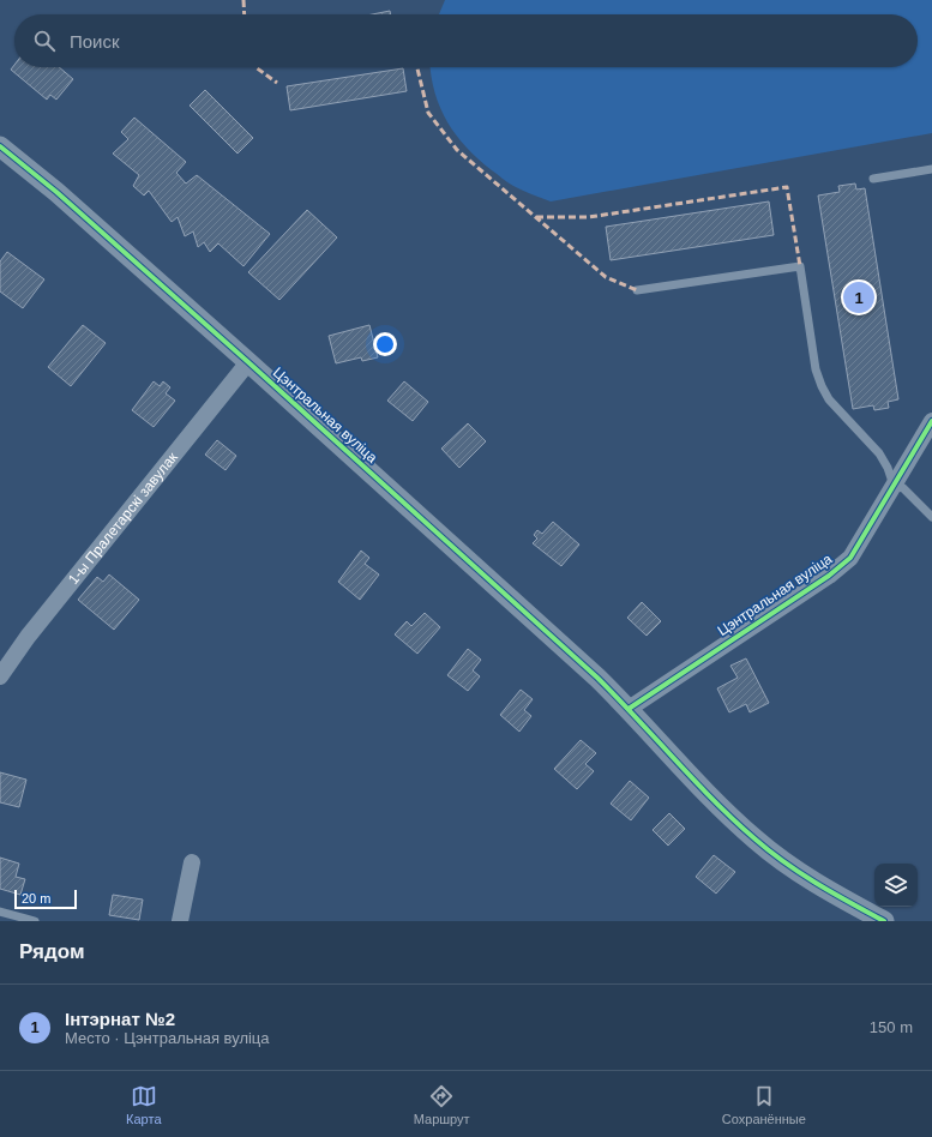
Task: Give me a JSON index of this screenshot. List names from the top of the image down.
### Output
{
  "streets": {
    "street": ["Цэнтральная вуліца", "1-ы Пралетарскі завулак"]
  },
  "crossings": [
    ["Цэнтральная вуліца", "1-ы Пралетарскі завулак"]
  ],
  "scale_bar": "20 m",
  "page": {
    "search": "Поиск",
    "pins": "1",
    "scale": "20 m",
    "heading": "Рядом",
    "list": [
      {
        "mark": "1",
        "name": "Інтэрнат №2",
        "note": "Место · Цэнтральная вуліца",
        "value": "150 m"
      }
    ],
    "nav": ["Карта", "Маршрут", "Сохранённые"]
  }
}
